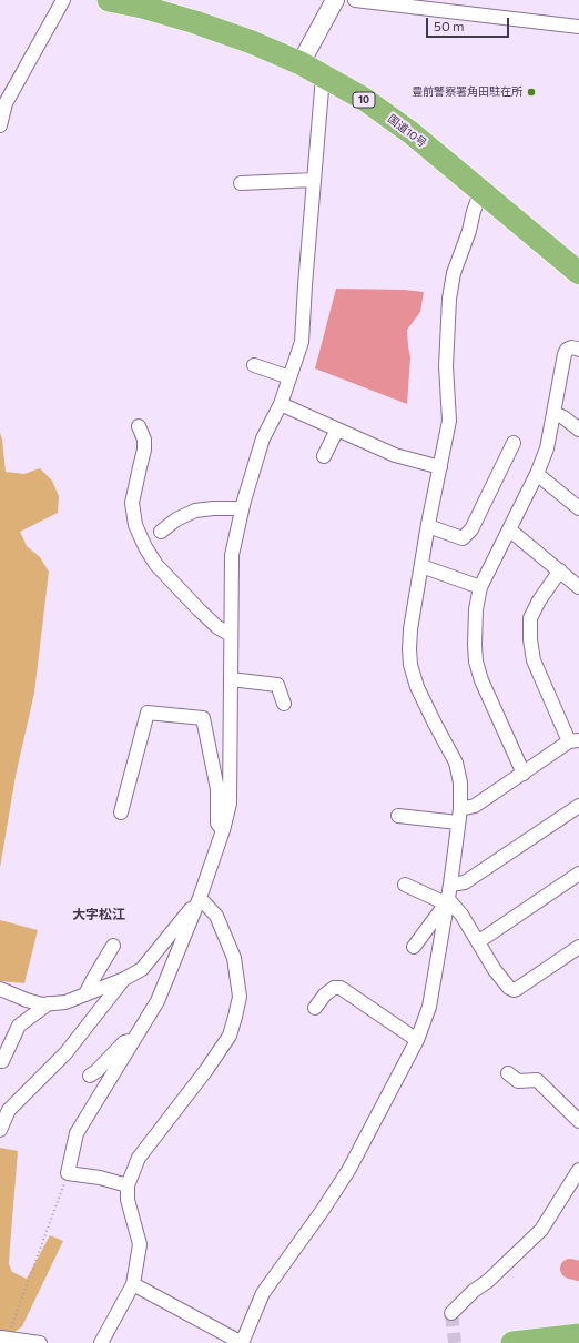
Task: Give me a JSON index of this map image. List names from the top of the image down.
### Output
{
  "streets": {
    "highway": ["10", "国道10号"]
  },
  "districts": ["大字松江"],
  "places": ["豊前警察署角田駐在所"],
  "scale_bar": "50 m"
}
